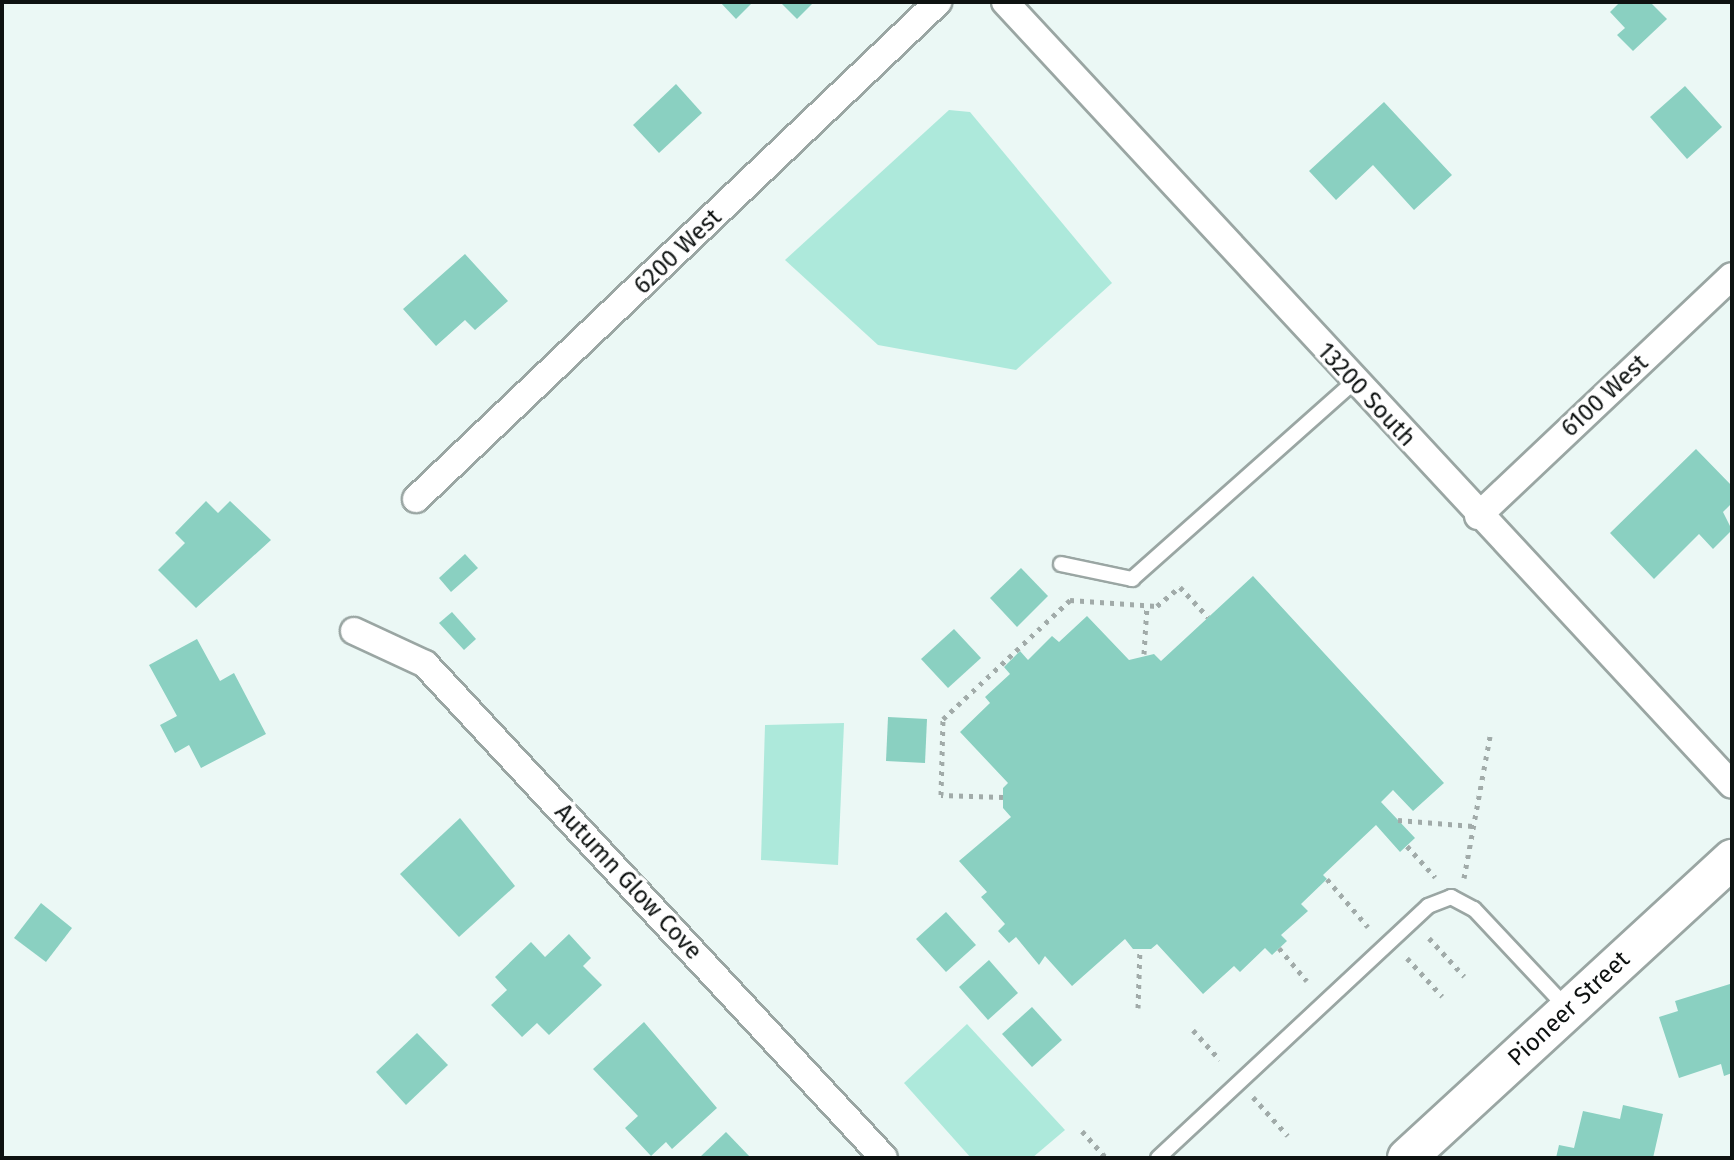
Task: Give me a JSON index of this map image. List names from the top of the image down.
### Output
{
  "streets": {
    "street": [
      "6200 West",
      "13200 South",
      "6100 West",
      "Autumn Glow Cove",
      "Pioneer Street"
    ]
  },
  "crossings": [
    ["13200 South", "6100 West"]
  ]
}
